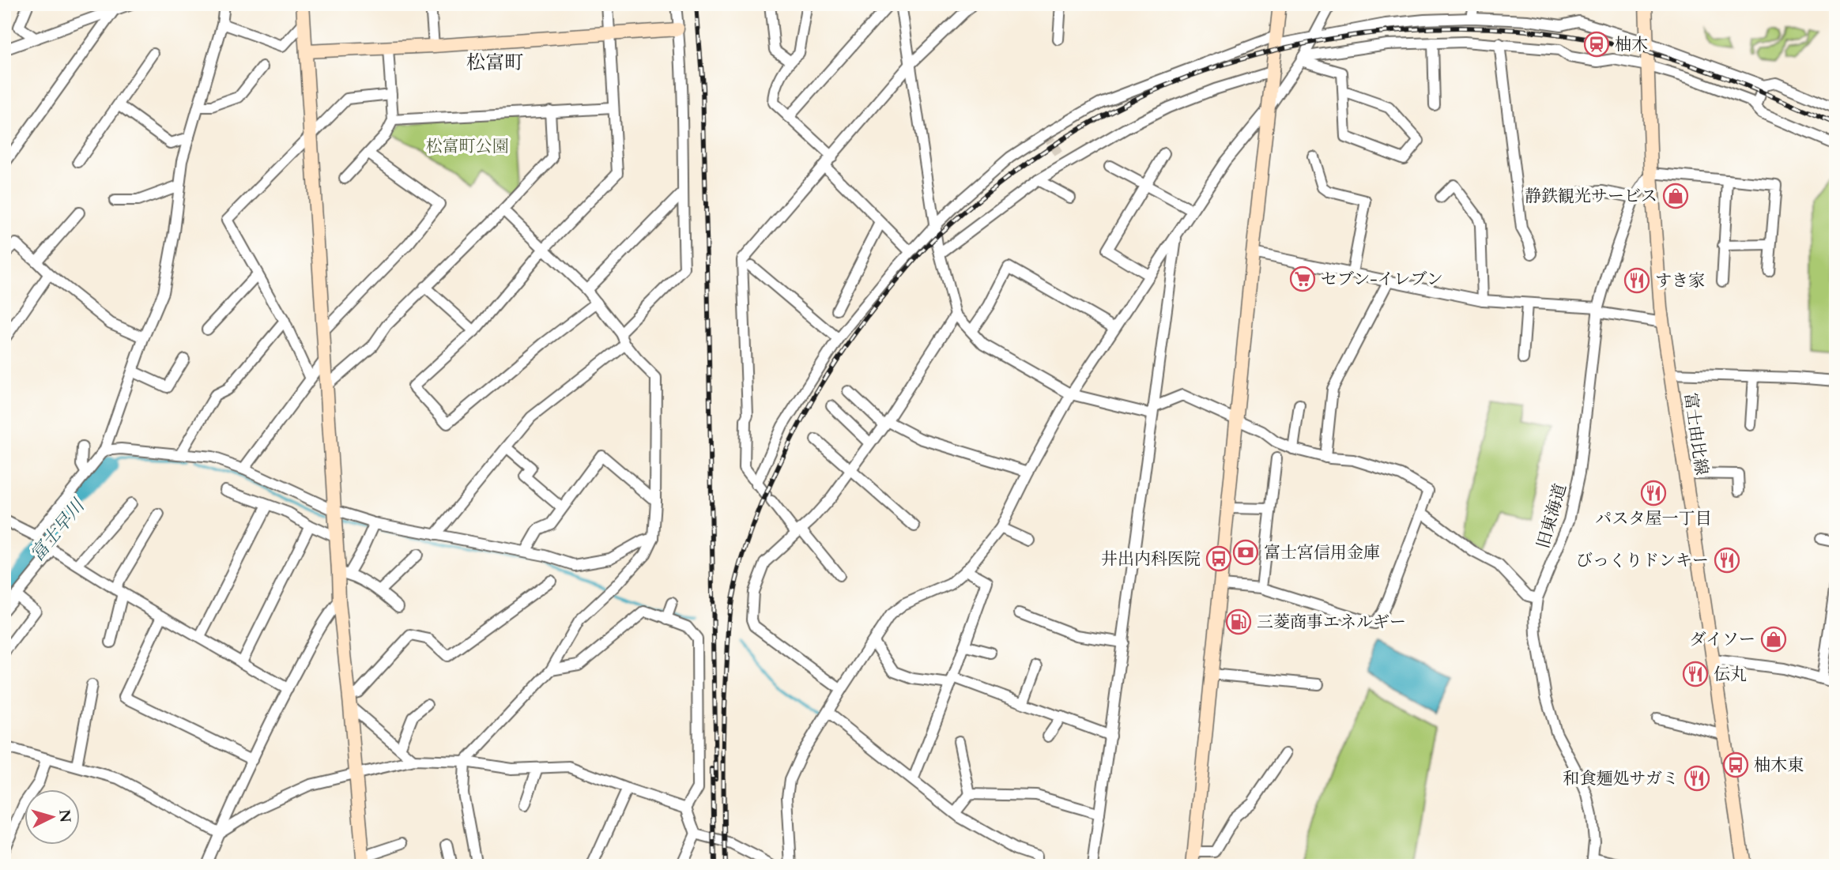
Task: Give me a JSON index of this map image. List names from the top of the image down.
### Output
{
  "streets": {
    "street": ["富士由比線", "旧東海道"]
  },
  "crossings": [
    ["富士由比線", "旧東海道"]
  ],
  "districts": ["松富町"],
  "water": ["富士早川"],
  "parks": ["松富町公園"],
  "places": {
    "station": ["柚木"],
    "shop": ["静鉄観光サービス", "ダイソー"],
    "supermarket": ["セブン-イレブン"],
    "restaurant": [
      "すき家",
      "パスタ屋一丁目",
      "びっくりドンキー",
      "伝丸",
      "和食麺処サガミ"
    ],
    "bank": ["富士宮信用金庫"],
    "bus stop": ["井出内科医院", "柚木東"],
    "fuel station": ["三菱商事エネルギー"]
  },
  "north": "right"
}
